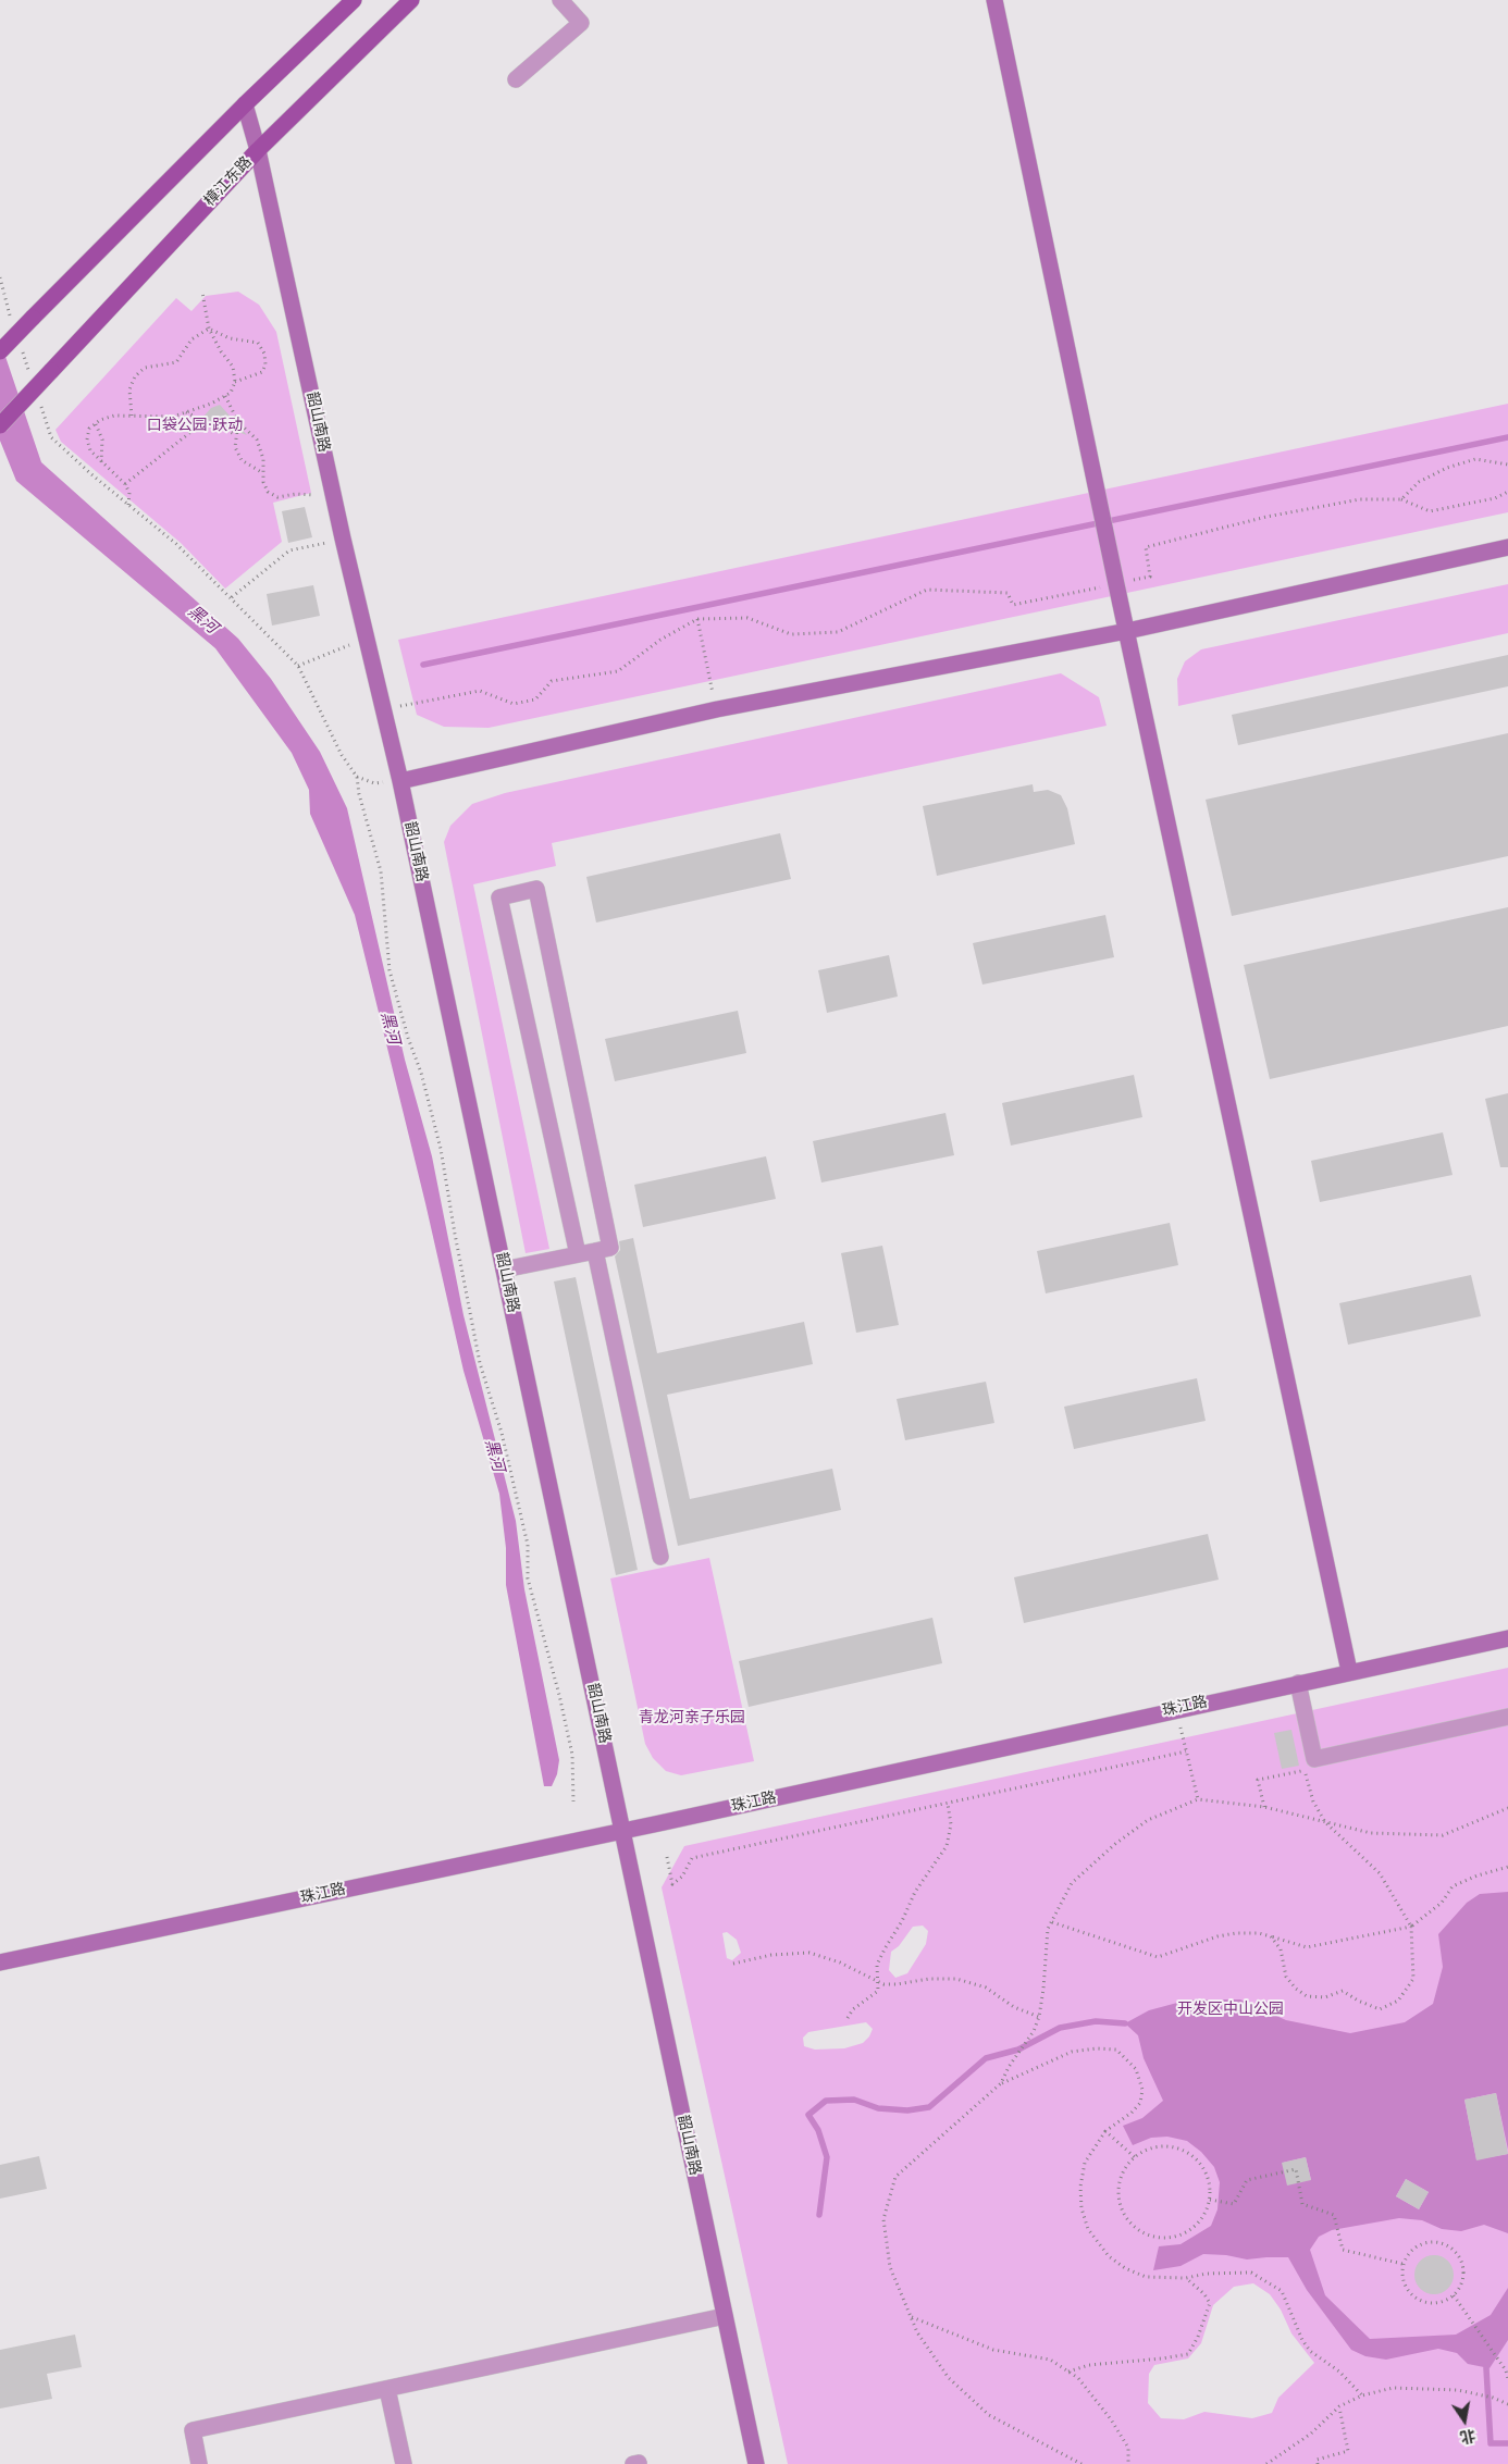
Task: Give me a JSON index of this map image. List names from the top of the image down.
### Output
{
  "streets": {
    "main road": ["樟江东路"],
    "street": ["韶山南路", "珠江路"]
  },
  "crossings": [
    ["樟江东路", "韶山南路"],
    ["韶山南路", "珠江路"]
  ],
  "water": ["黑河"],
  "parks": ["口袋公园·跃动", "青龙河亲子乐园", "开发区中山公园"],
  "north": "bottom"
}
